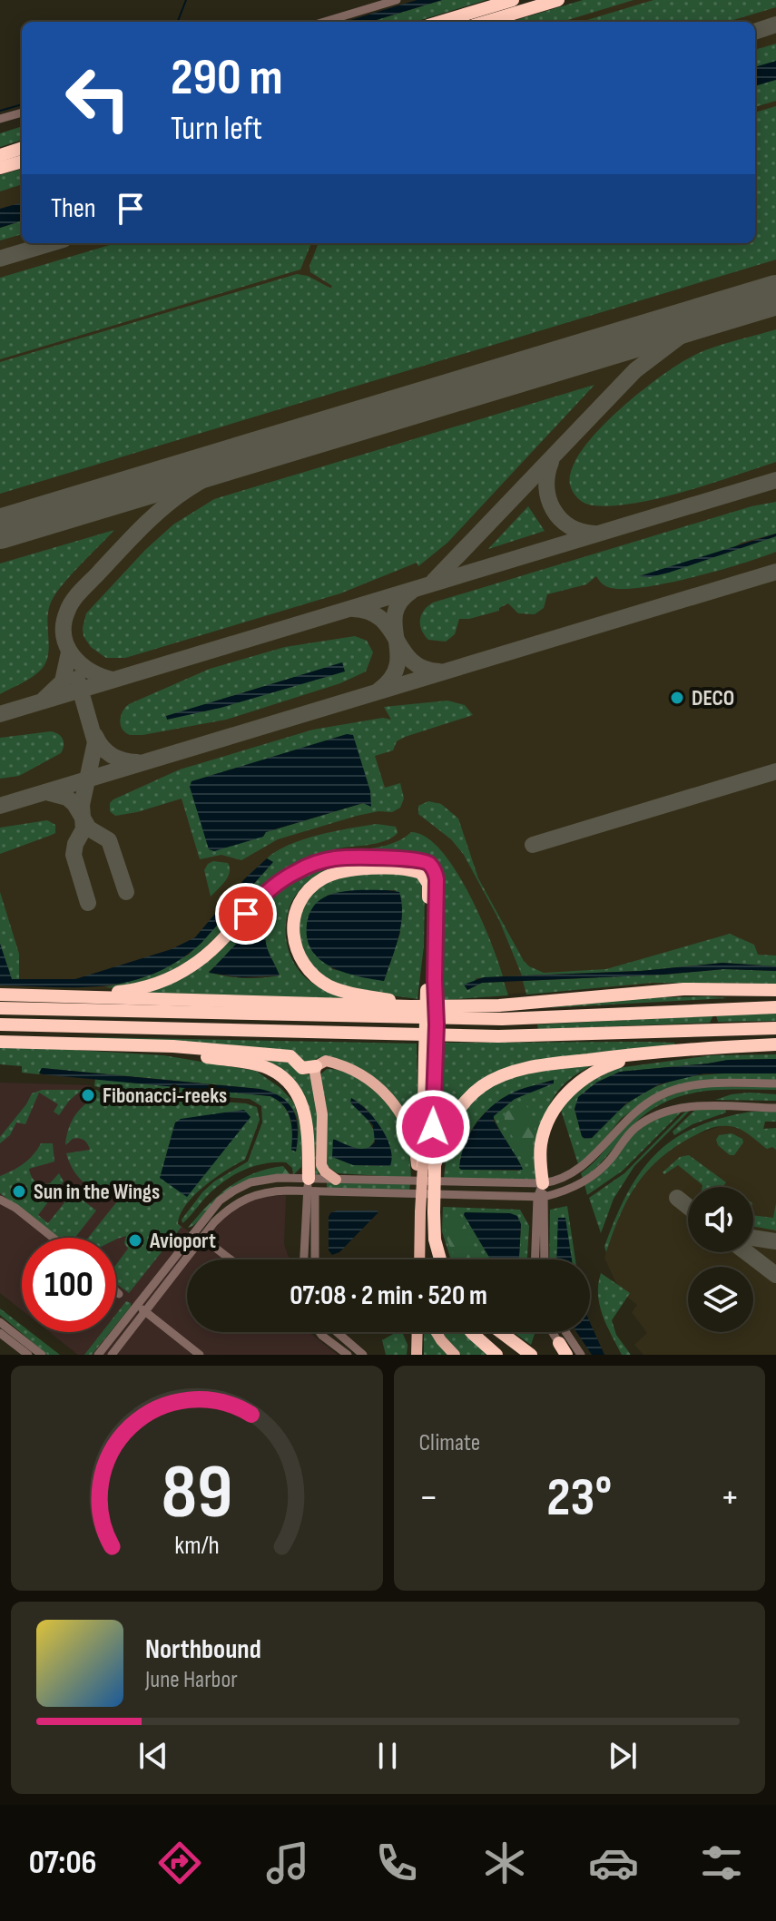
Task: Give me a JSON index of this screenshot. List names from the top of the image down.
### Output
{
  "places": [
    "DECO",
    "Fibonacci-reeks",
    "Sun in the Wings",
    "Avioport"
  ],
  "page": {
    "turn": ["290 m", "Turn left"],
    "then": "Then",
    "limit": "100",
    "trip": "07:08 · 2 min · 520 m",
    "tile": "Climate",
    "heat": ["−", "23°", "+"],
    "song": ["Northbound", "June Harbor"],
    "tabs": "07:06",
    "gauge": ["89", "km/h"]
  }
}
